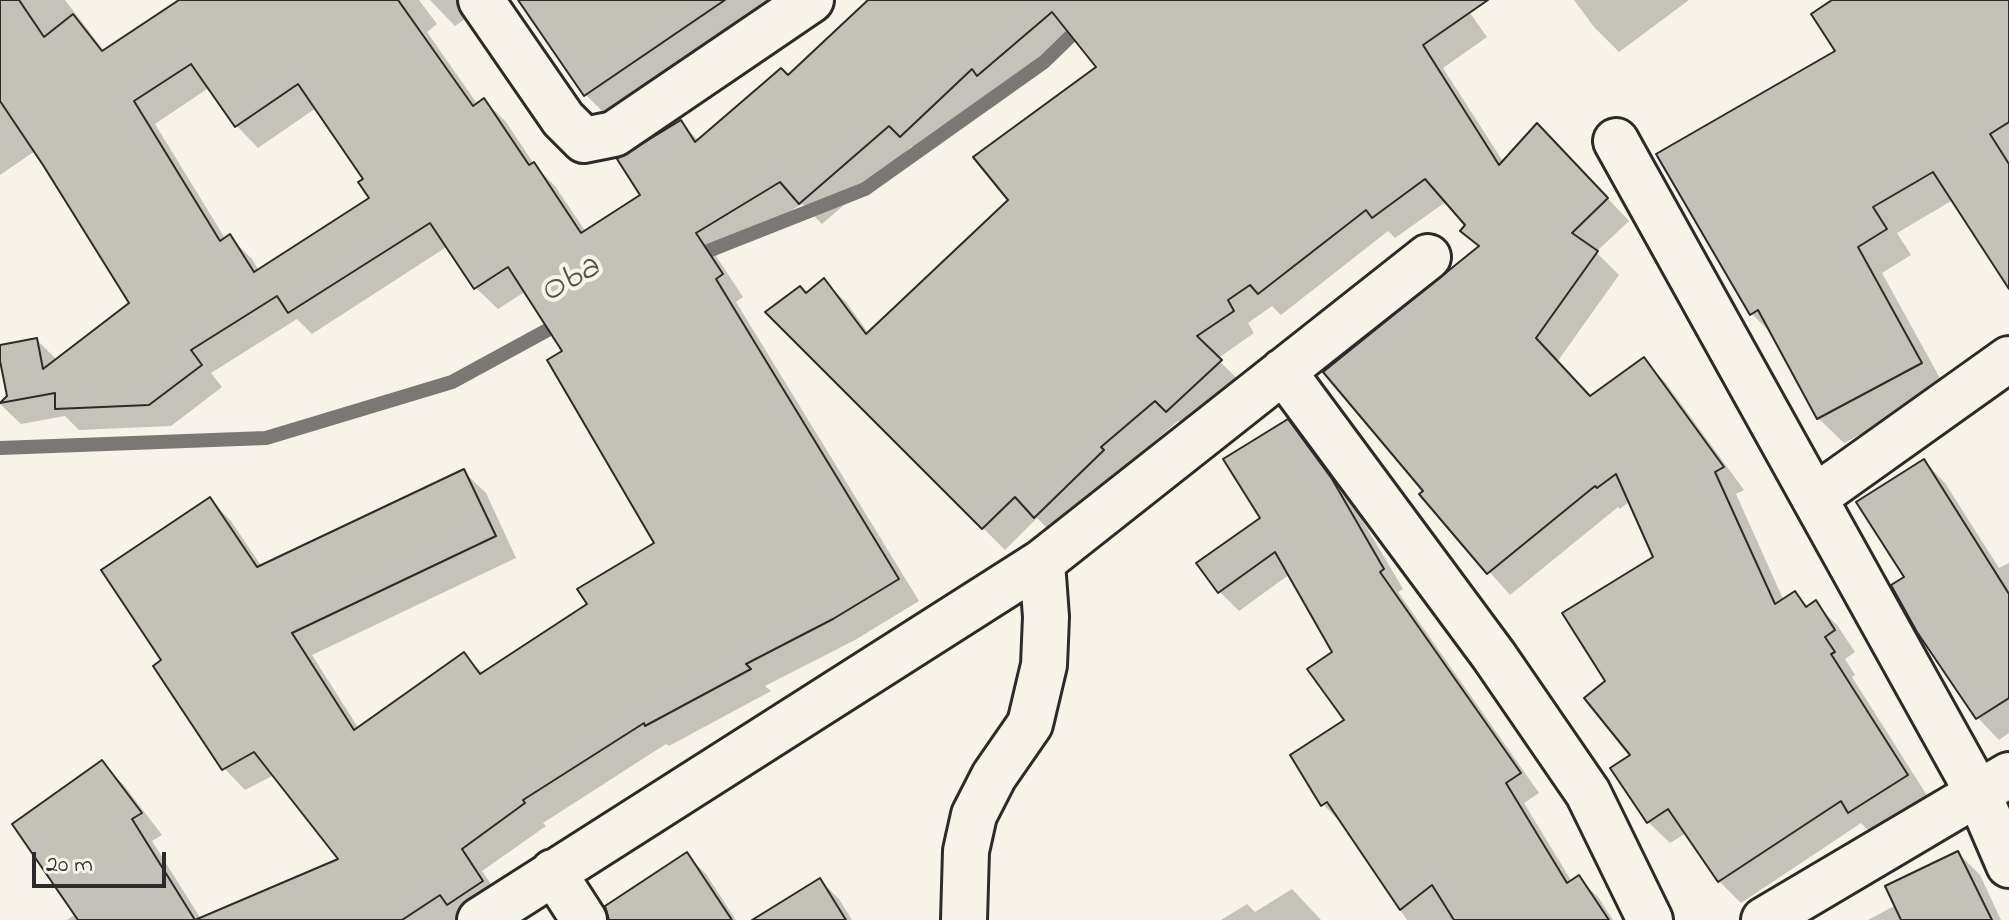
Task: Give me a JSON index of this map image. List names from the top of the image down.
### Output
{
  "water": ["Oba"],
  "scale_bar": "20 m"
}
